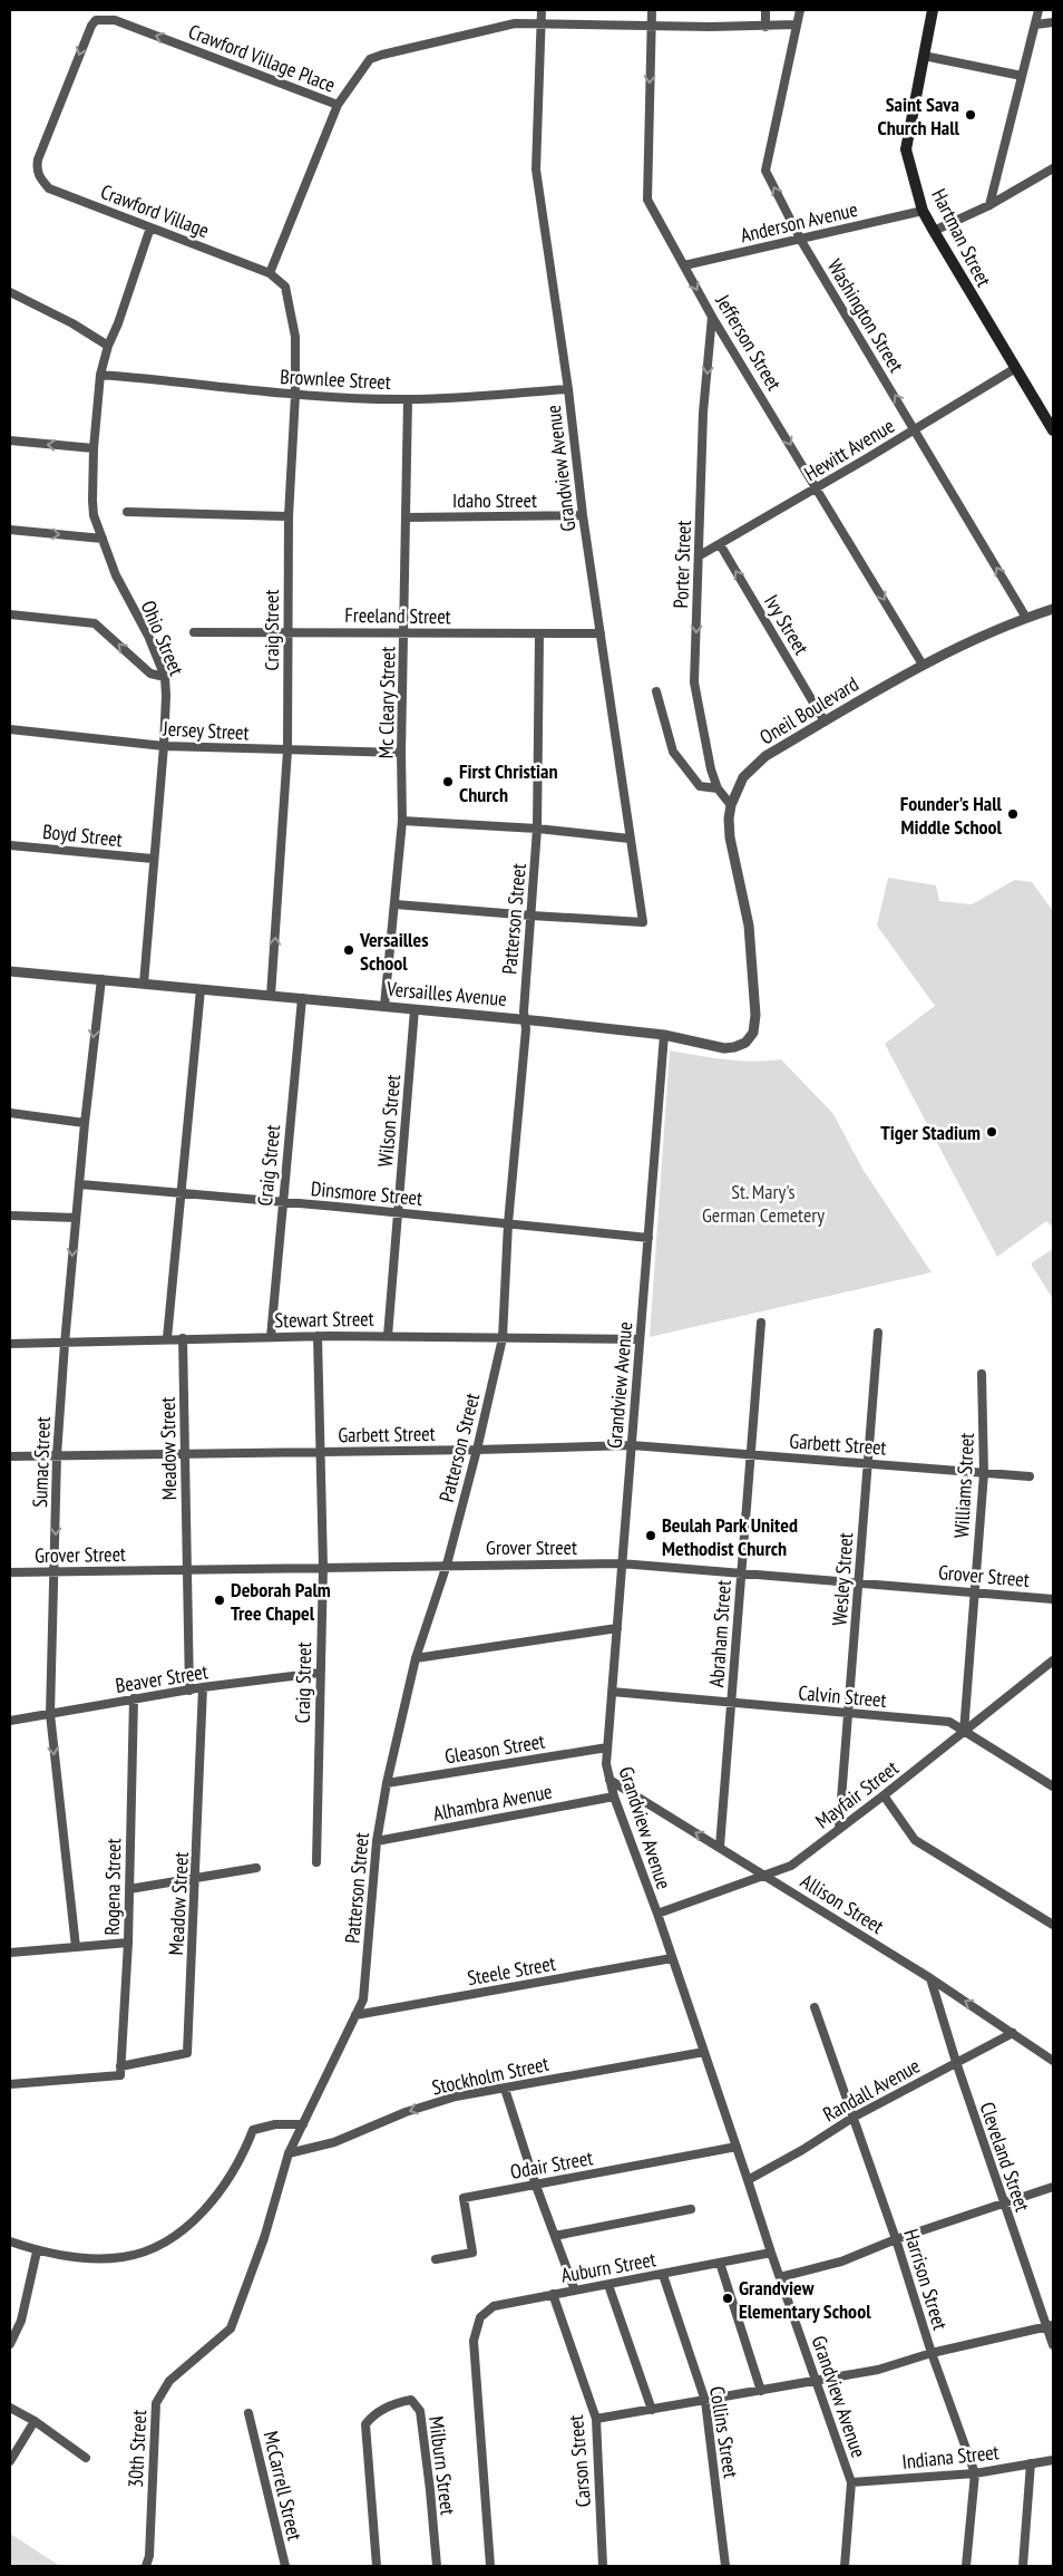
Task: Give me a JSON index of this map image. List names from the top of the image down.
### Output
{
  "streets": {
    "main road": ["Hartman Street"],
    "street": [
      "Crawford Village Place",
      "Crawford Village",
      "Anderson Avenue",
      "Washington Street",
      "Jefferson Street",
      "Brownlee Street",
      "Hewitt Avenue",
      "Grandview Avenue",
      "Idaho Street",
      "Porter Street",
      "Freeland Street",
      "Ivy Street",
      "Craig Street",
      "Ohio Street",
      "Mc Cleary Street",
      "Oneil Boulevard",
      "Jersey Street",
      "Boyd Street",
      "Patterson Street",
      "Versailles Avenue",
      "Wilson Street",
      "Dinsmore Street",
      "Stewart Street",
      "Garbett Street",
      "Meadow Street",
      "Sumac Street",
      "Williams Street",
      "Grover Street",
      "Wesley Street",
      "Abraham Street",
      "Beaver Street",
      "Calvin Street",
      "Gleason Street",
      "Mayfair Street",
      "Alhambra Avenue",
      "Rogena Street",
      "Allison Street",
      "Steele Street",
      "Stockholm Street",
      "Randall Avenue",
      "Cleveland Street",
      "Odair Street",
      "Auburn Street",
      "Harrison Street",
      "Collins Street",
      "30th Street",
      "Indiana Street",
      "Carson Street",
      "Milburn Street",
      "McCarrell Street"
    ]
  },
  "crossings": [
    ["Crawford Village Place", "Crawford Village"],
    ["Crawford Village Place", "Washington Street"],
    ["Crawford Village Place", "Jefferson Street"],
    ["Crawford Village Place", "Grandview Avenue"],
    ["Crawford Village", "Craig Street"],
    ["Crawford Village", "Ohio Street"],
    ["Anderson Avenue", "Hartman Street"],
    ["Anderson Avenue", "Washington Street"],
    ["Anderson Avenue", "Jefferson Street"],
    ["Hartman Street", "Hewitt Avenue"],
    ["Washington Street", "Hewitt Avenue"],
    ["Washington Street", "Oneil Boulevard"],
    ["Jefferson Street", "Hewitt Avenue"],
    ["Jefferson Street", "Porter Street"],
    ["Jefferson Street", "Oneil Boulevard"],
    ["Brownlee Street", "Grandview Avenue"],
    ["Brownlee Street", "Craig Street"],
    ["Brownlee Street", "Ohio Street"],
    ["Brownlee Street", "Mc Cleary Street"],
    ["Hewitt Avenue", "Porter Street"],
    ["Hewitt Avenue", "Ivy Street"],
    ["Grandview Avenue", "Idaho Street"],
    ["Grandview Avenue", "Freeland Street"],
    ["Grandview Avenue", "Patterson Street"],
    ["Grandview Avenue", "Versailles Avenue"],
    ["Grandview Avenue", "Dinsmore Street"],
    ["Grandview Avenue", "Stewart Street"],
    ["Grandview Avenue", "Garbett Street"],
    ["Grandview Avenue", "Grover Street"],
    ["Grandview Avenue", "Calvin Street"],
    ["Grandview Avenue", "Gleason Street"],
    ["Grandview Avenue", "Mayfair Street"],
    ["Grandview Avenue", "Alhambra Avenue"],
    ["Grandview Avenue", "Allison Street"],
    ["Grandview Avenue", "Steele Street"],
    ["Grandview Avenue", "Stockholm Street"],
    ["Grandview Avenue", "Randall Avenue"],
    ["Grandview Avenue", "Odair Street"],
    ["Grandview Avenue", "Auburn Street"],
    ["Grandview Avenue", "Indiana Street"],
    ["Idaho Street", "Mc Cleary Street"],
    ["Porter Street", "Oneil Boulevard"],
    ["Freeland Street", "Craig Street"],
    ["Freeland Street", "Mc Cleary Street"],
    ["Freeland Street", "Patterson Street"],
    ["Ivy Street", "Oneil Boulevard"],
    ["Craig Street", "Jersey Street"],
    ["Craig Street", "Versailles Avenue"],
    ["Craig Street", "Dinsmore Street"],
    ["Craig Street", "Stewart Street"],
    ["Craig Street", "Garbett Street"],
    ["Craig Street", "Grover Street"],
    ["Craig Street", "Beaver Street"],
    ["Ohio Street", "Jersey Street"],
    ["Ohio Street", "Boyd Street"],
    ["Ohio Street", "Versailles Avenue"],
    ["Mc Cleary Street", "Jersey Street"],
    ["Mc Cleary Street", "Versailles Avenue"],
    ["Oneil Boulevard", "Versailles Avenue"],
    ["Patterson Street", "Versailles Avenue"],
    ["Patterson Street", "Dinsmore Street"],
    ["Patterson Street", "Stewart Street"],
    ["Patterson Street", "Garbett Street"],
    ["Patterson Street", "Grover Street"],
    ["Patterson Street", "Gleason Street"],
    ["Patterson Street", "Alhambra Avenue"],
    ["Patterson Street", "Steele Street"],
    ["Patterson Street", "Stockholm Street"],
    ["Patterson Street", "30th Street"],
    ["Versailles Avenue", "Wilson Street"],
    ["Versailles Avenue", "Sumac Street"],
    ["Wilson Street", "Dinsmore Street"],
    ["Wilson Street", "Stewart Street"],
    ["Dinsmore Street", "Sumac Street"],
    ["Stewart Street", "Meadow Street"],
    ["Stewart Street", "Sumac Street"],
    ["Garbett Street", "Meadow Street"],
    ["Garbett Street", "Sumac Street"],
    ["Garbett Street", "Williams Street"],
    ["Garbett Street", "Wesley Street"],
    ["Garbett Street", "Abraham Street"],
    ["Meadow Street", "Grover Street"],
    ["Meadow Street", "Beaver Street"],
    ["Meadow Street", "Rogena Street"],
    ["Sumac Street", "Grover Street"],
    ["Sumac Street", "Beaver Street"],
    ["Williams Street", "Grover Street"],
    ["Williams Street", "Calvin Street"],
    ["Williams Street", "Mayfair Street"],
    ["Grover Street", "Wesley Street"],
    ["Grover Street", "Abraham Street"],
    ["Wesley Street", "Calvin Street"],
    ["Wesley Street", "Mayfair Street"],
    ["Abraham Street", "Calvin Street"],
    ["Abraham Street", "Allison Street"],
    ["Beaver Street", "Rogena Street"],
    ["Calvin Street", "Mayfair Street"],
    ["Mayfair Street", "Allison Street"],
    ["Allison Street", "Randall Avenue"],
    ["Allison Street", "Cleveland Street"],
    ["Randall Avenue", "Cleveland Street"],
    ["Randall Avenue", "Harrison Street"],
    ["Auburn Street", "Collins Street"],
    ["Auburn Street", "Carson Street"],
    ["Harrison Street", "Indiana Street"]
  ],
  "one_way": [
    "Washington Street",
    "Jefferson Street",
    "Porter Street",
    "Ivy Street",
    "Sumac Street",
    "Allison Street",
    "Stockholm Street"
  ],
  "parks": ["St. Mary's German Cemetery"],
  "places": [
    "Saint Sava Church Hall",
    "First Christian Church",
    "Founder's Hall Middle School",
    "Versailles School",
    "Tiger Stadium",
    "Beulah Park United Methodist Church",
    "Deborah Palm Tree Chapel",
    "Grandview Elementary School"
  ]
}
